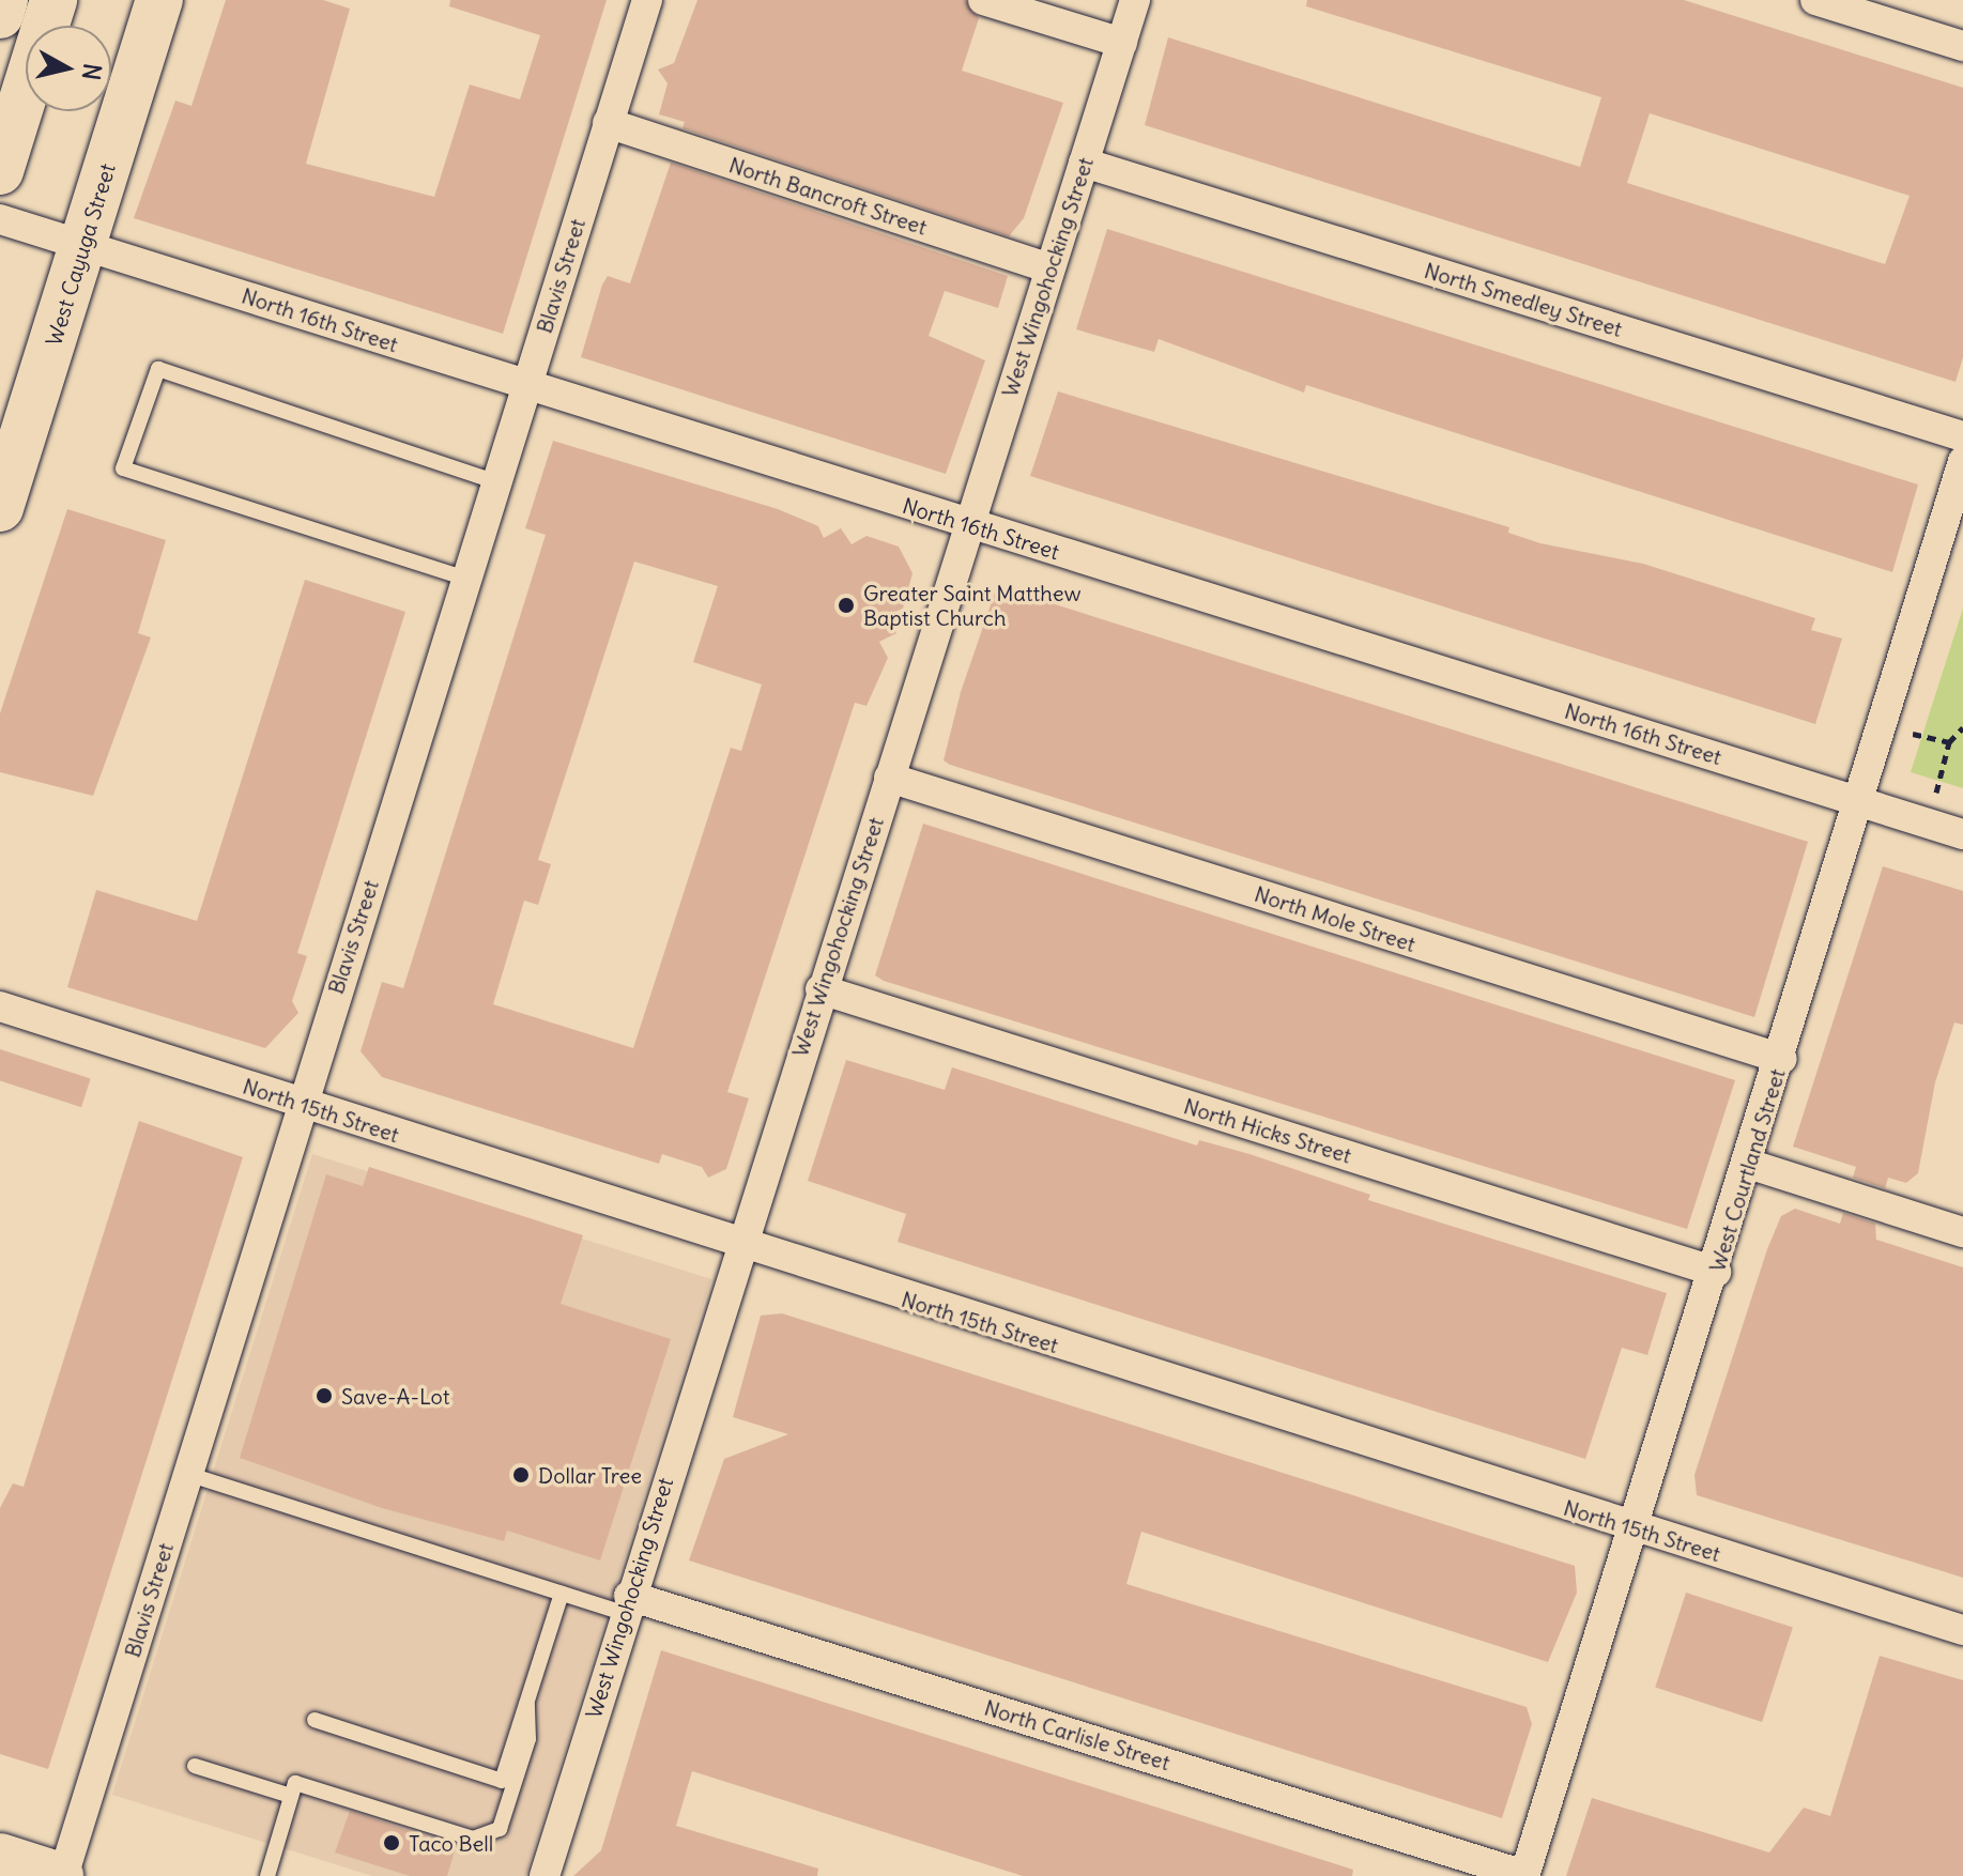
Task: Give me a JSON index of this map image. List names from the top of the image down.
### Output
{
  "streets": {
    "main road": ["West Cayuga Street"],
    "street": [
      "North Bancroft Street",
      "Blavis Street",
      "West Wingohocking Street",
      "North Smedley Street",
      "North 16th Street",
      "North Mole Street",
      "North 15th Street",
      "North Hicks Street",
      "West Courtland Street",
      "North Carlisle Street"
    ]
  },
  "crossings": [
    ["North Bancroft Street", "Blavis Street"],
    ["North Bancroft Street", "West Wingohocking Street"],
    ["West Cayuga Street", "North 16th Street"],
    ["Blavis Street", "North 16th Street"],
    ["Blavis Street", "North 15th Street"],
    ["West Wingohocking Street", "North Smedley Street"],
    ["West Wingohocking Street", "North 16th Street"],
    ["West Wingohocking Street", "North Mole Street"],
    ["West Wingohocking Street", "North 15th Street"],
    ["West Wingohocking Street", "North Hicks Street"],
    ["West Wingohocking Street", "North Carlisle Street"],
    ["North 16th Street", "West Courtland Street"],
    ["North Mole Street", "West Courtland Street"],
    ["North 15th Street", "West Courtland Street"],
    ["North Hicks Street", "West Courtland Street"],
    ["West Courtland Street", "North Carlisle Street"]
  ],
  "places": [
    "Greater Saint Matthew Baptist Church",
    "Save-A-Lot",
    "Dollar Tree",
    "Taco Bell"
  ],
  "north": "right"
}
